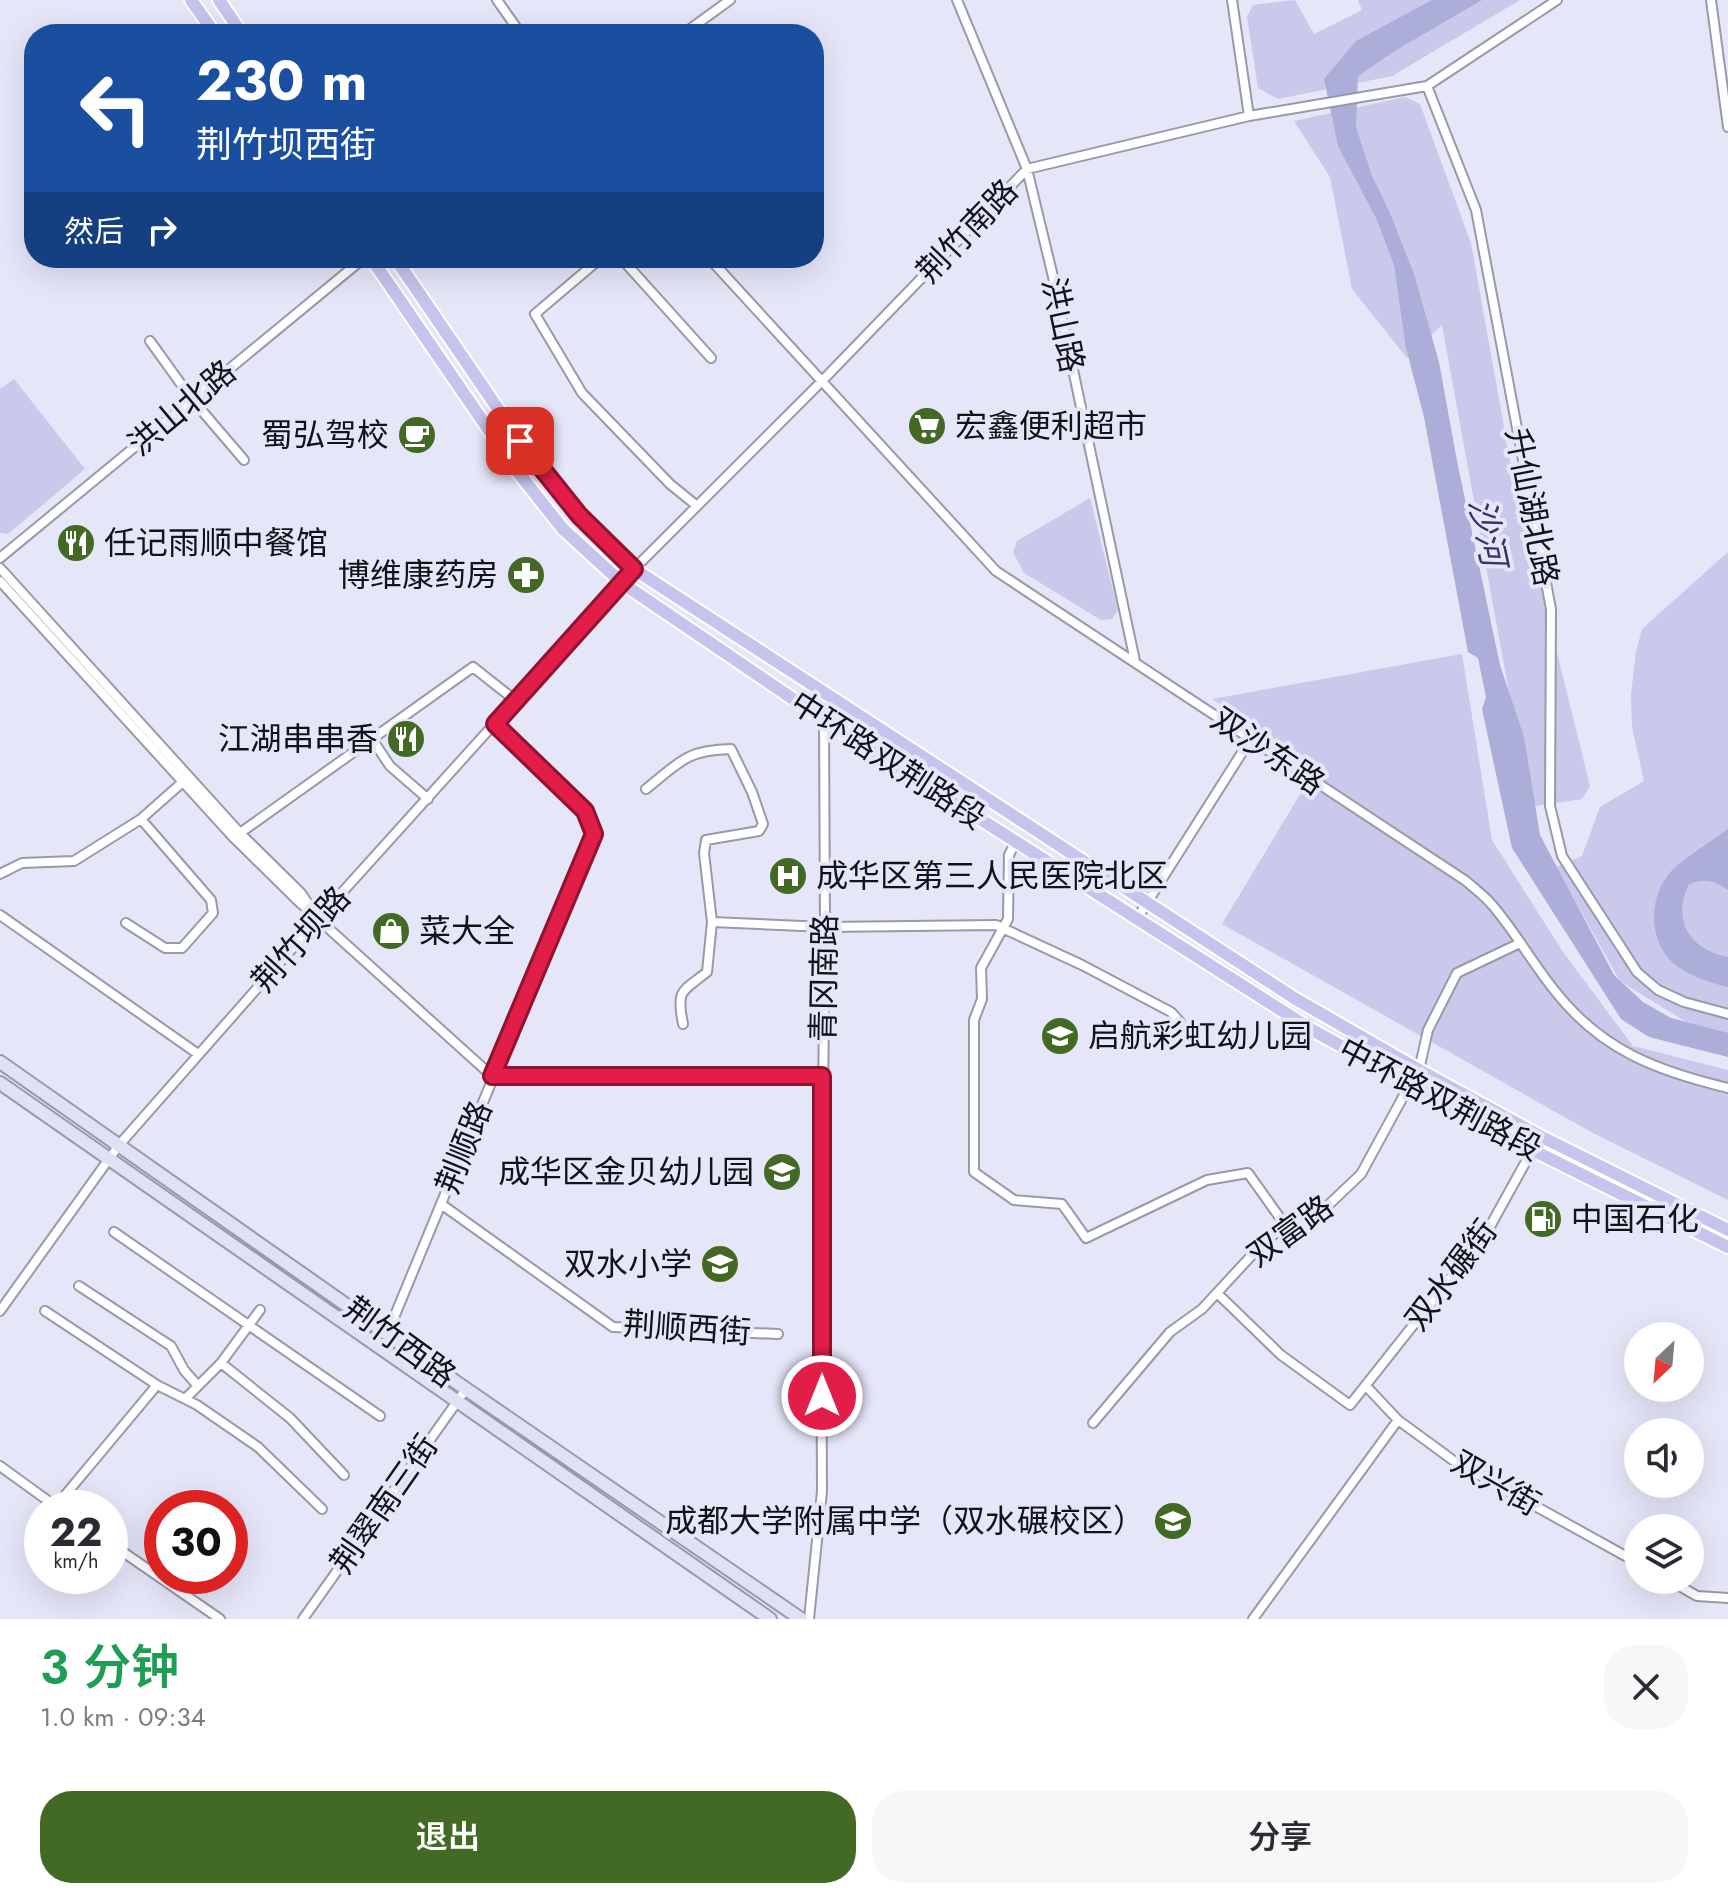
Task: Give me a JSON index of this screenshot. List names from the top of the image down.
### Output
{
  "streets": {
    "main road": ["中环路双荆路段", "荆竹西路"],
    "street": [
      "荆竹南路",
      "洪山路",
      "洪山北路",
      "升仙湖北路",
      "双沙东路",
      "荆竹坝路",
      "青冈南路",
      "荆顺路",
      "双富路",
      "双水碾街",
      "荆顺西街",
      "双兴街",
      "荆翠南三街"
    ]
  },
  "crossings": [
    ["荆竹南路", "洪山路"],
    ["荆竹南路", "升仙湖北路"],
    ["荆竹南路", "双沙东路"],
    ["荆竹南路", "中环路双荆路段"],
    ["荆竹南路", "荆竹坝路"],
    ["洪山路", "双沙东路"],
    ["中环路双荆路段", "荆竹坝路"],
    ["中环路双荆路段", "青冈南路"],
    ["中环路双荆路段", "双富路"],
    ["中环路双荆路段", "双水碾街"],
    ["荆竹坝路", "荆顺路"],
    ["荆竹坝路", "荆竹西路"],
    ["荆顺路", "荆顺西街"],
    ["荆顺路", "荆竹西路"],
    ["双富路", "双水碾街"],
    ["双水碾街", "双兴街"],
    ["荆竹西路", "荆翠南三街"]
  ],
  "water": ["沙河"],
  "places": {
    "supermarket": ["宏鑫便利超市"],
    "cafe": ["蜀弘驾校"],
    "restaurant": ["任记雨顺中餐馆", "江湖串串香"],
    "pharmacy": ["博维康药房"],
    "hospital": ["成华区第三人民医院北区"],
    "shop": ["菜大全"],
    "school or university": [
      "启航彩虹幼儿园",
      "成华区金贝幼儿园",
      "双水小学",
      "成都大学附属中学（双水碾校区）"
    ],
    "fuel station": ["中国石化"]
  },
  "north": "bottom left",
  "page": {
    "turn": ["230 m", "荆竹坝西街"],
    "then": "然后",
    "speed": "22 km/h",
    "limit": "30",
    "heading": ["3 分钟", "1.0 km · 09:34"],
    "buttons": ["退出", "分享"]
  }
}
